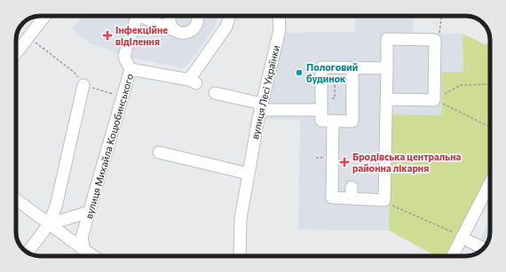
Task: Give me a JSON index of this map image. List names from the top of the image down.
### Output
{
  "streets": {
    "street": ["вулиця Лесі Українки", "вулиця Михайла Коцюбинського"]
  },
  "places": {
    "health": ["Інфекційне віділення", "Бродівська центральна районна лікарня"],
    "other": ["Пологовий будинок"]
  }
}
